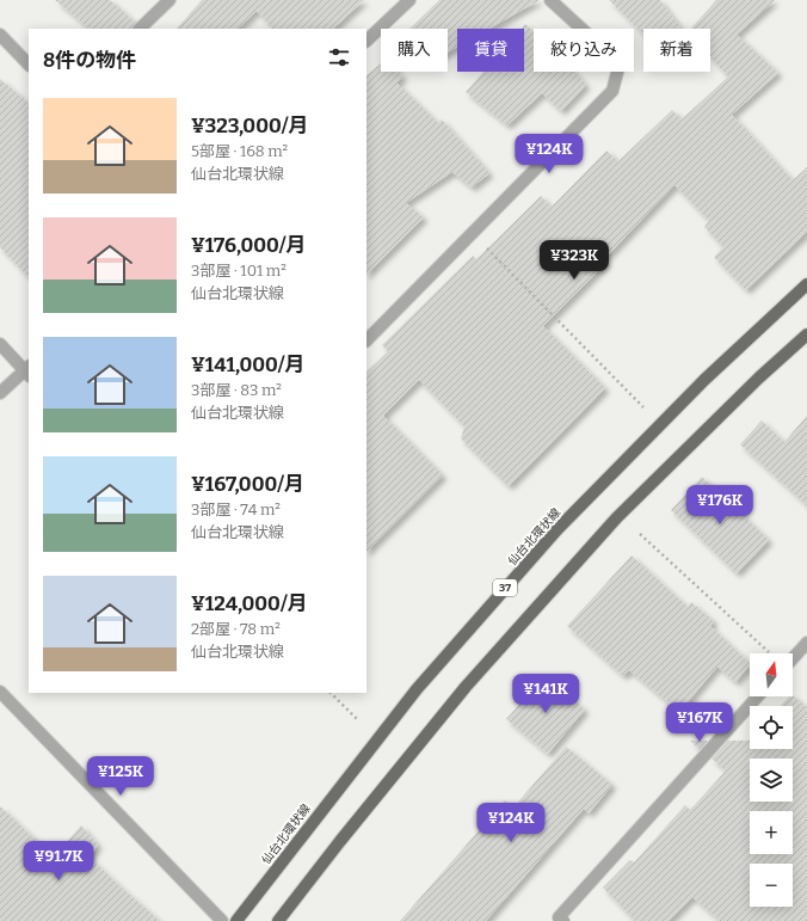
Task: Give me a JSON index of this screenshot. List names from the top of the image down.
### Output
{
  "streets": {
    "main road": ["仙台北環状線", "37"]
  },
  "north": "top",
  "page": {
    "chip": [
      "購入",
      "賃貸",
      "絞り込み",
      "新着"
    ],
    "heading": "8件の物件",
    "list": [
      {
        "name": "¥323,000/月",
        "note": "5部屋 · 168 m² · 仙台北環状線"
      },
      {
        "name": "¥176,000/月",
        "note": "3部屋 · 101 m² · 仙台北環状線"
      },
      {
        "name": "¥141,000/月",
        "note": "3部屋 · 83 m² · 仙台北環状線"
      },
      {
        "name": "¥167,000/月",
        "note": "3部屋 · 74 m² · 仙台北環状線"
      },
      {
        "name": "¥124,000/月",
        "note": "2部屋 · 78 m² · 仙台北環状線"
      }
    ],
    "price": [
      "¥124K",
      "¥323K",
      "¥176K",
      "¥141K",
      "¥167K",
      "¥125K",
      "¥124K",
      "¥91.7K"
    ],
    "map_buttons": ["+", "−"]
  }
}
